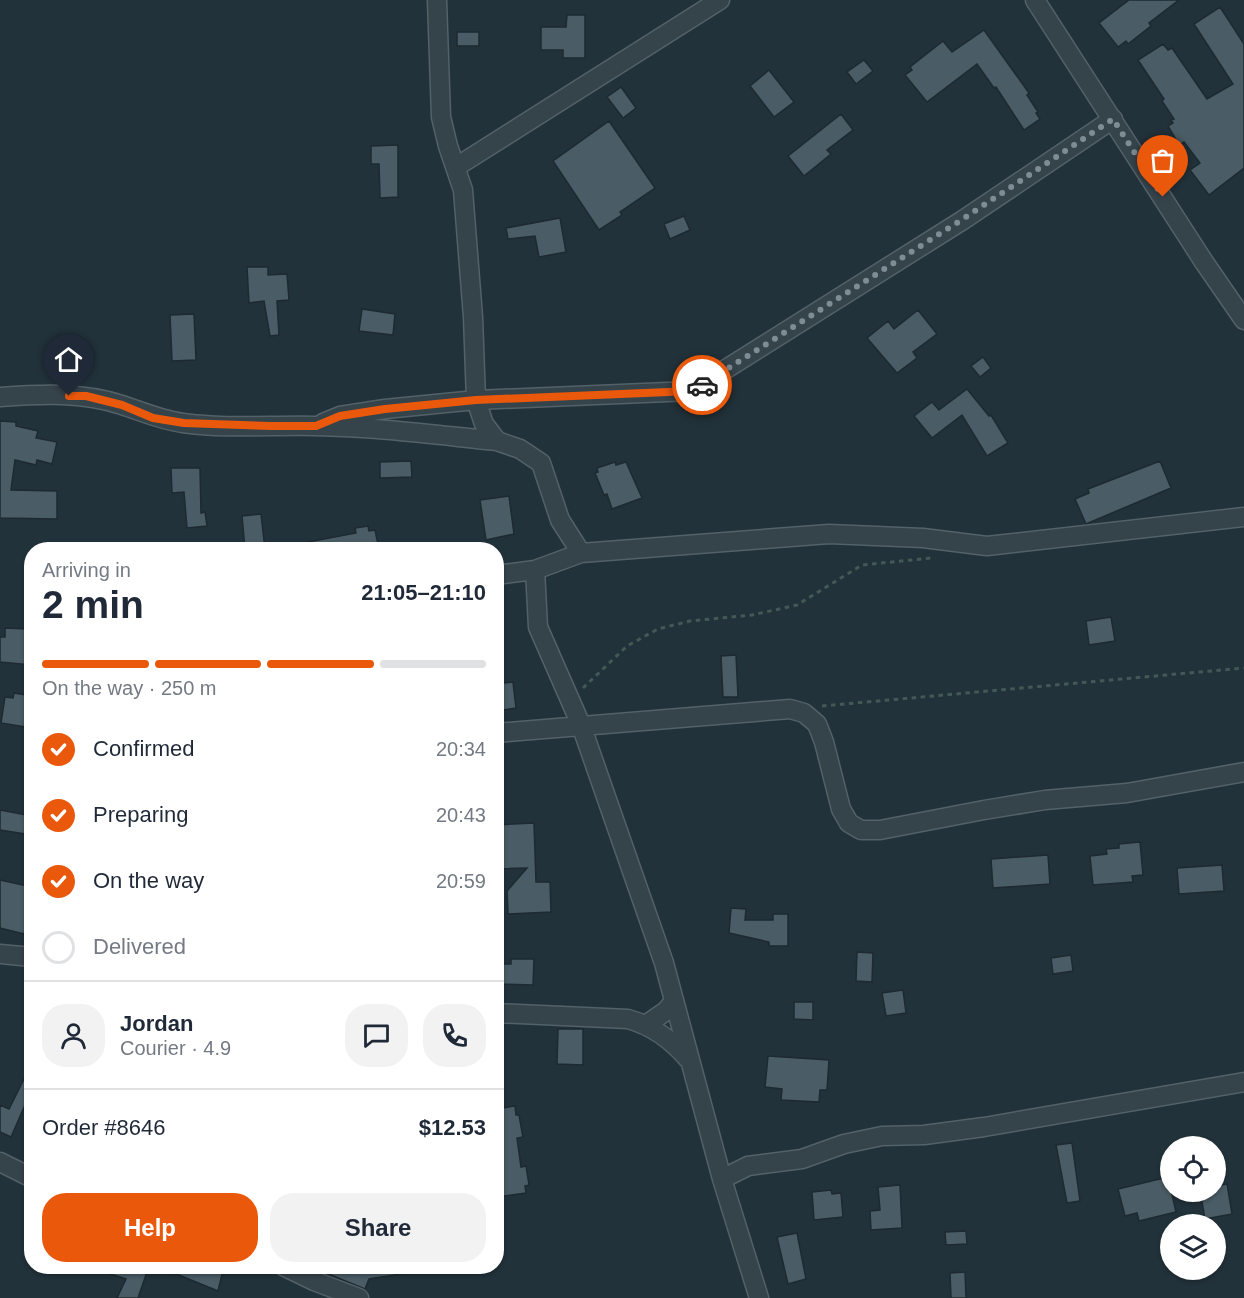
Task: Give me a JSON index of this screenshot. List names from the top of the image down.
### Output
{
  "page": {
    "heading": ["2 min", "Arriving in", "21:05–21:10"],
    "panel": [
      "Jordan",
      "Courier · 4.9",
      "Order #8646",
      "$12.53"
    ],
    "bar": "On the way · 250 m",
    "list": [
      ["Confirmed", "20:34"],
      ["Preparing", "20:43"],
      ["On the way", "20:59"],
      "Delivered"
    ],
    "buttons": ["Help", "Share"]
  }
}
